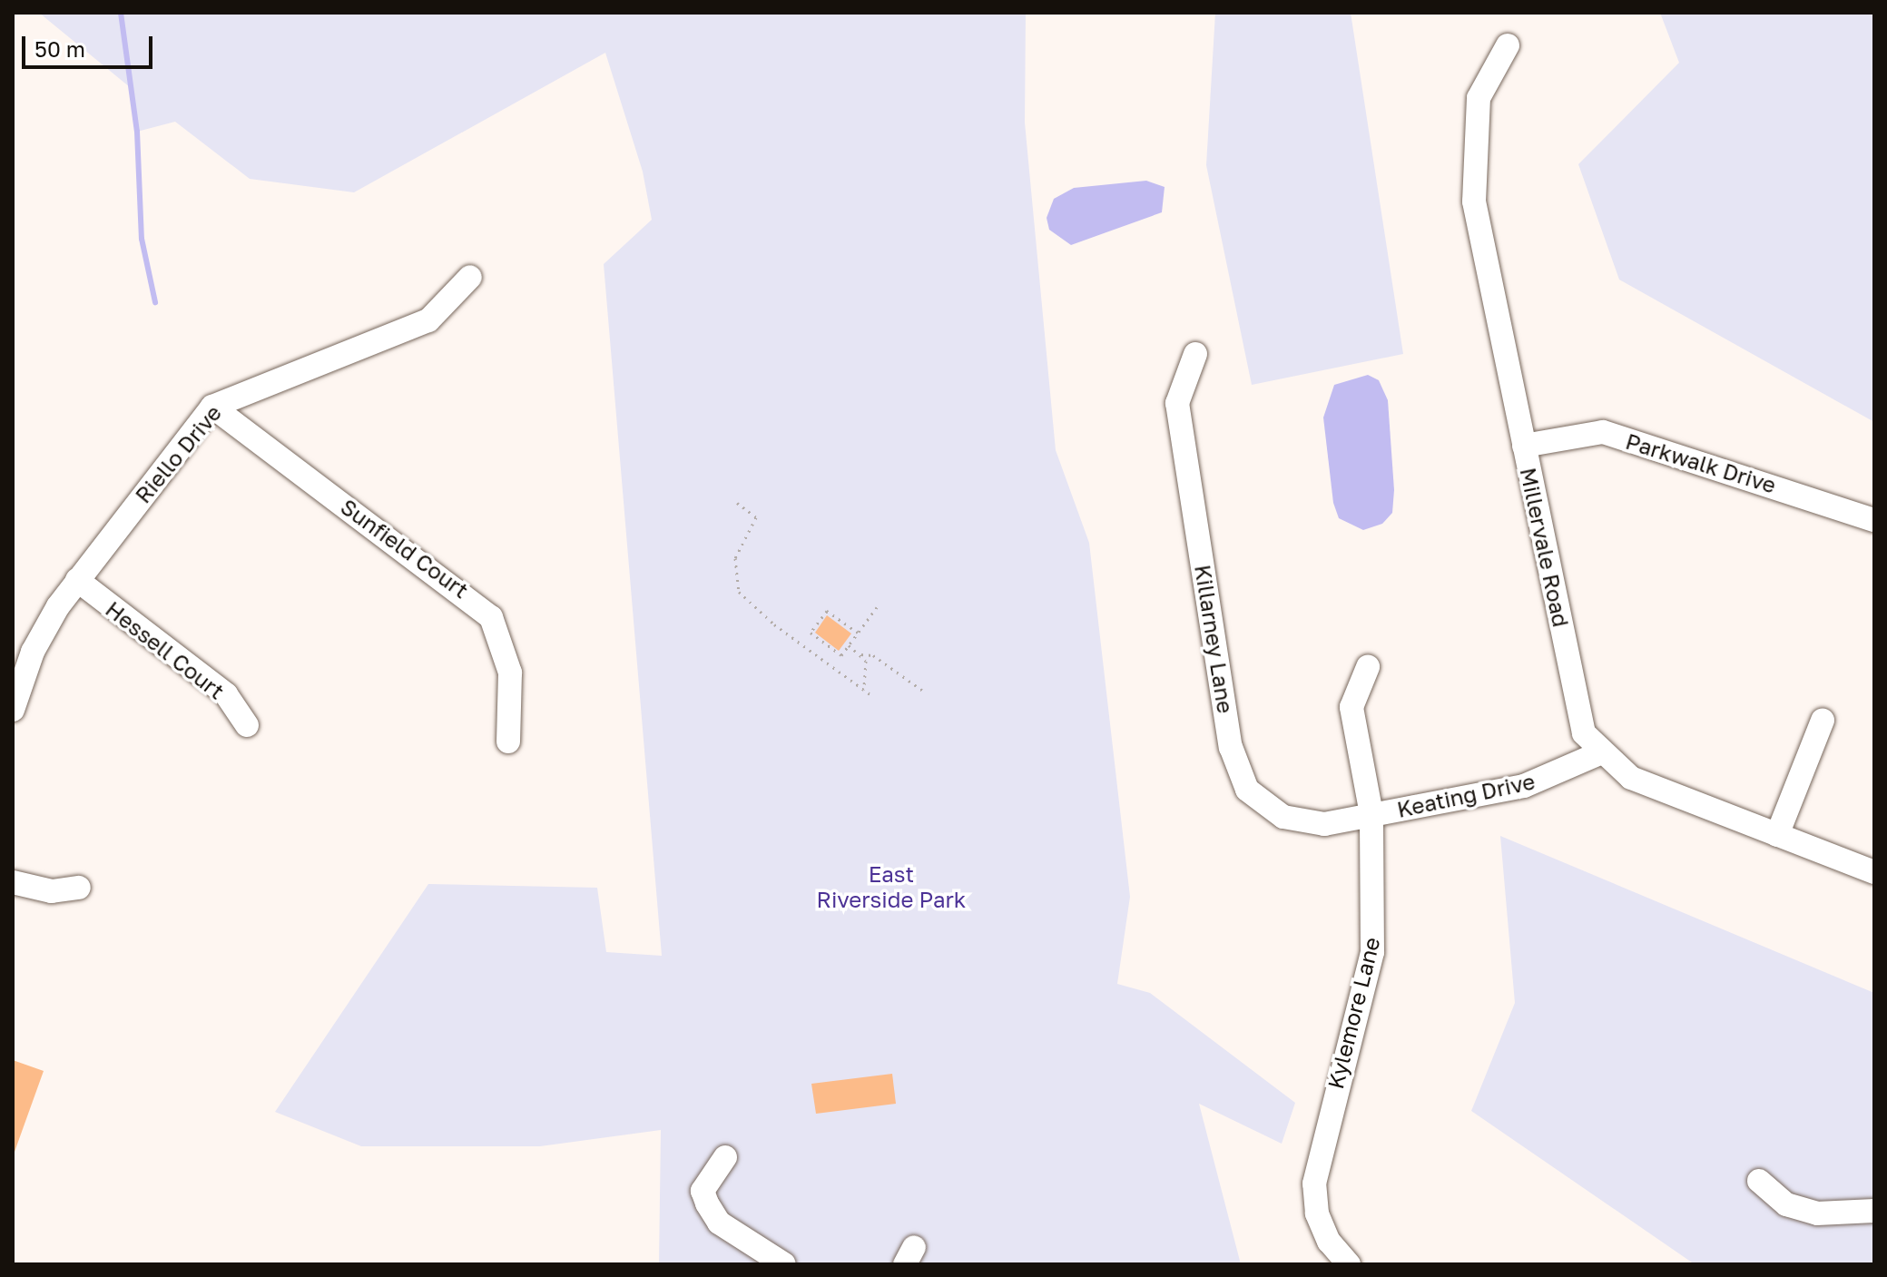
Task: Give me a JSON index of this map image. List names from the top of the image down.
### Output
{
  "streets": {
    "street": [
      "Riello Drive",
      "Parkwalk Drive",
      "Millervale Road",
      "Sunfield Court",
      "Killarney Lane",
      "Hessell Court",
      "Keating Drive",
      "Kylemore Lane"
    ]
  },
  "crossings": [
    ["Riello Drive", "Sunfield Court"],
    ["Riello Drive", "Hessell Court"],
    ["Parkwalk Drive", "Millervale Road"],
    ["Millervale Road", "Keating Drive"],
    ["Killarney Lane", "Keating Drive"],
    ["Killarney Lane", "Kylemore Lane"],
    ["Keating Drive", "Kylemore Lane"]
  ],
  "parks": ["East Riverside Park"],
  "scale_bar": "50 m"
}
